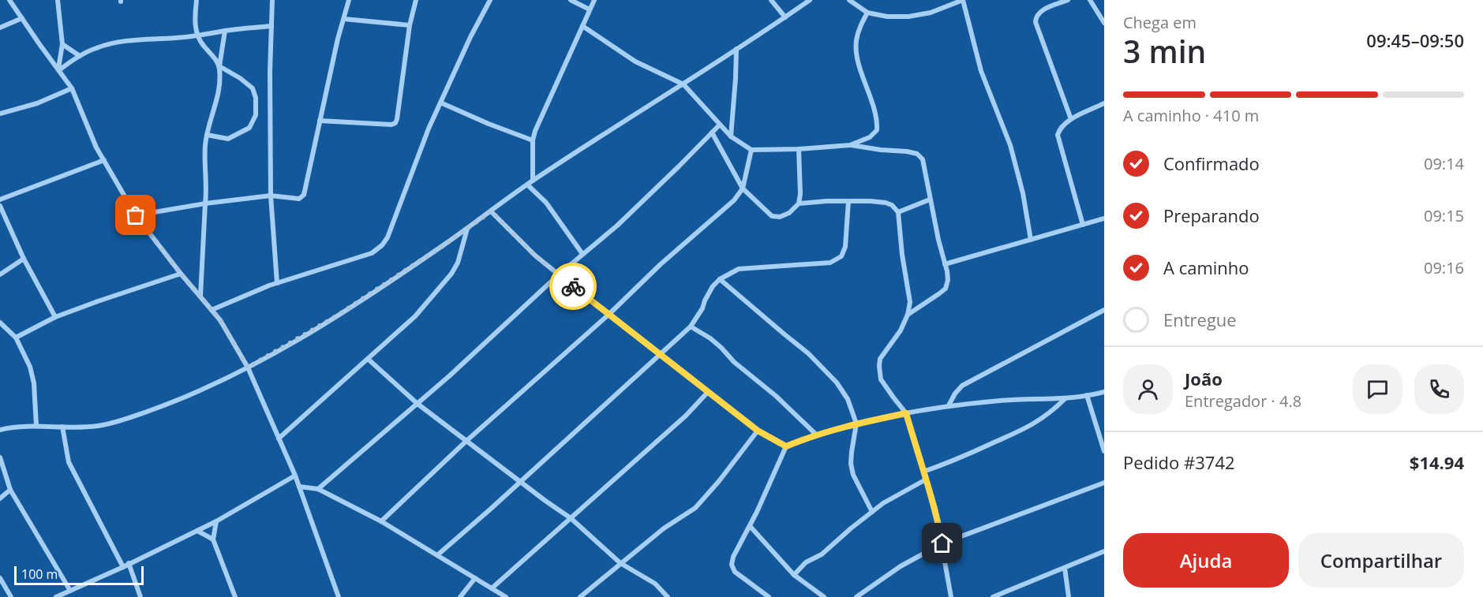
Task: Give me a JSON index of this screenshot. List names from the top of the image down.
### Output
{
  "scale_bar": "100 m",
  "page": {
    "heading": ["3 min", "Chega em", "09:45–09:50"],
    "panel": [
      "João",
      "Entregador · 4.8",
      "Pedido #3742",
      "$14.94"
    ],
    "bar": "A caminho · 410 m",
    "list": [
      ["Confirmado", "09:14"],
      ["Preparando", "09:15"],
      ["A caminho", "09:16"],
      "Entregue"
    ],
    "buttons": ["Ajuda", "Compartilhar"],
    "scale": "100 m"
  }
}
